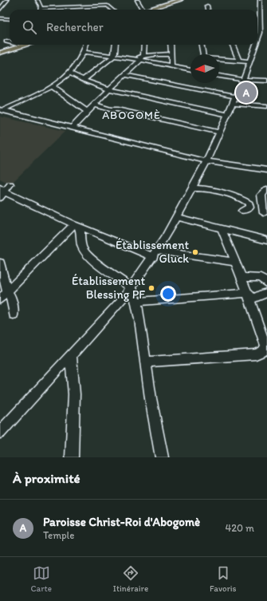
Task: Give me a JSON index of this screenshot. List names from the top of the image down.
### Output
{
  "districts": ["ABOGOMÈ"],
  "places": ["Établissement Gluck", "Établissement Blessing PF"],
  "north": "left",
  "page": {
    "search": "Rechercher",
    "pins": "A",
    "heading": "À proximité",
    "list": [
      {
        "mark": "A",
        "name": "Paroisse Christ-Roi d'Abogomè",
        "note": "Temple",
        "value": "420 m"
      }
    ],
    "nav": ["Carte", "Itinéraire", "Favoris"]
  }
}
